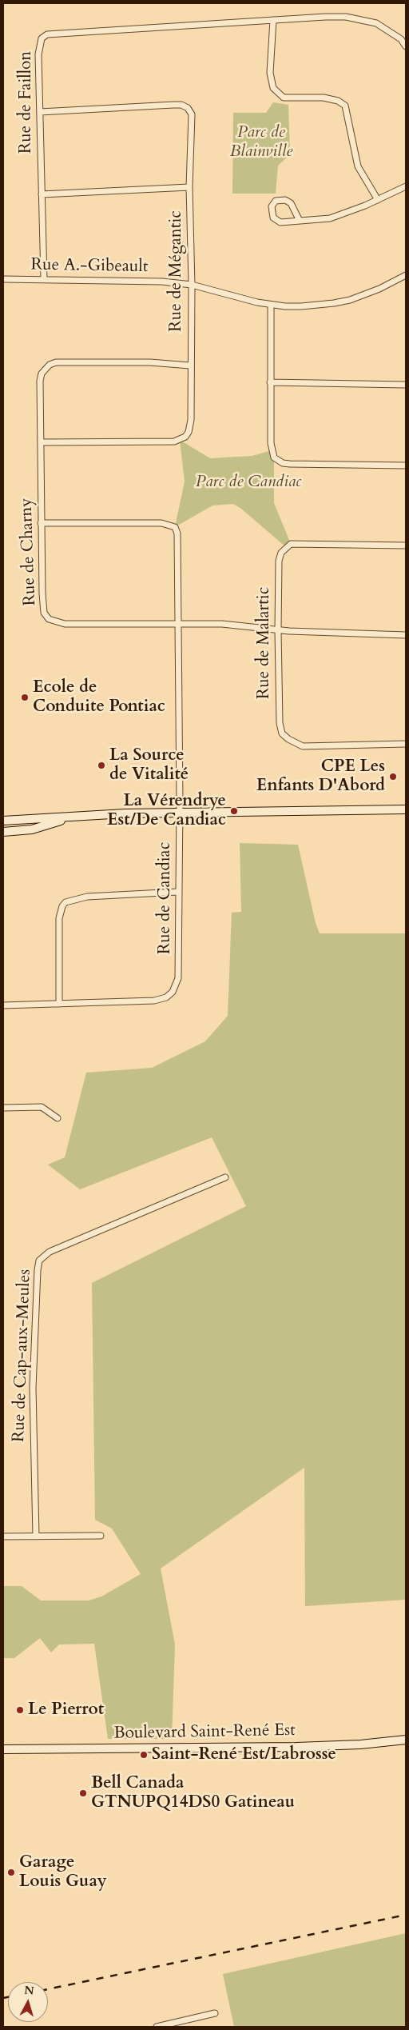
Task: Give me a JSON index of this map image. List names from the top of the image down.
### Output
{
  "streets": {
    "street": [
      "Rue de Faillon",
      "Rue A.-Gibeault",
      "Rue de Mégantic",
      "Rue de Charny",
      "Rue de Malartic",
      "Rue de Candiac",
      "Rue de Cap-aux-Meules",
      "Boulevard Saint-René Est"
    ]
  },
  "crossings": [
    ["Rue de Faillon", "Rue A.-Gibeault"],
    ["Rue de Faillon", "Rue de Mégantic"],
    ["Rue A.-Gibeault", "Rue de Mégantic"],
    ["Rue de Mégantic", "Rue de Charny"],
    ["Rue de Charny", "Rue de Malartic"],
    ["Rue de Charny", "Rue de Candiac"]
  ],
  "parks": ["Parc de Blainville", "Parc de Candiac"],
  "places": [
    "Ecole de Conduite Pontiac",
    "La Source de Vitalité",
    "CPE Les Enfants D'Abord",
    "La Vérendrye Est/De Candiac",
    "Le Pierrot",
    "Saint-René Est/Labrosse",
    "Bell Canada GTNUPQ14DS0 Gatineau",
    "Garage Louis Guay"
  ],
  "north": "top"
}
